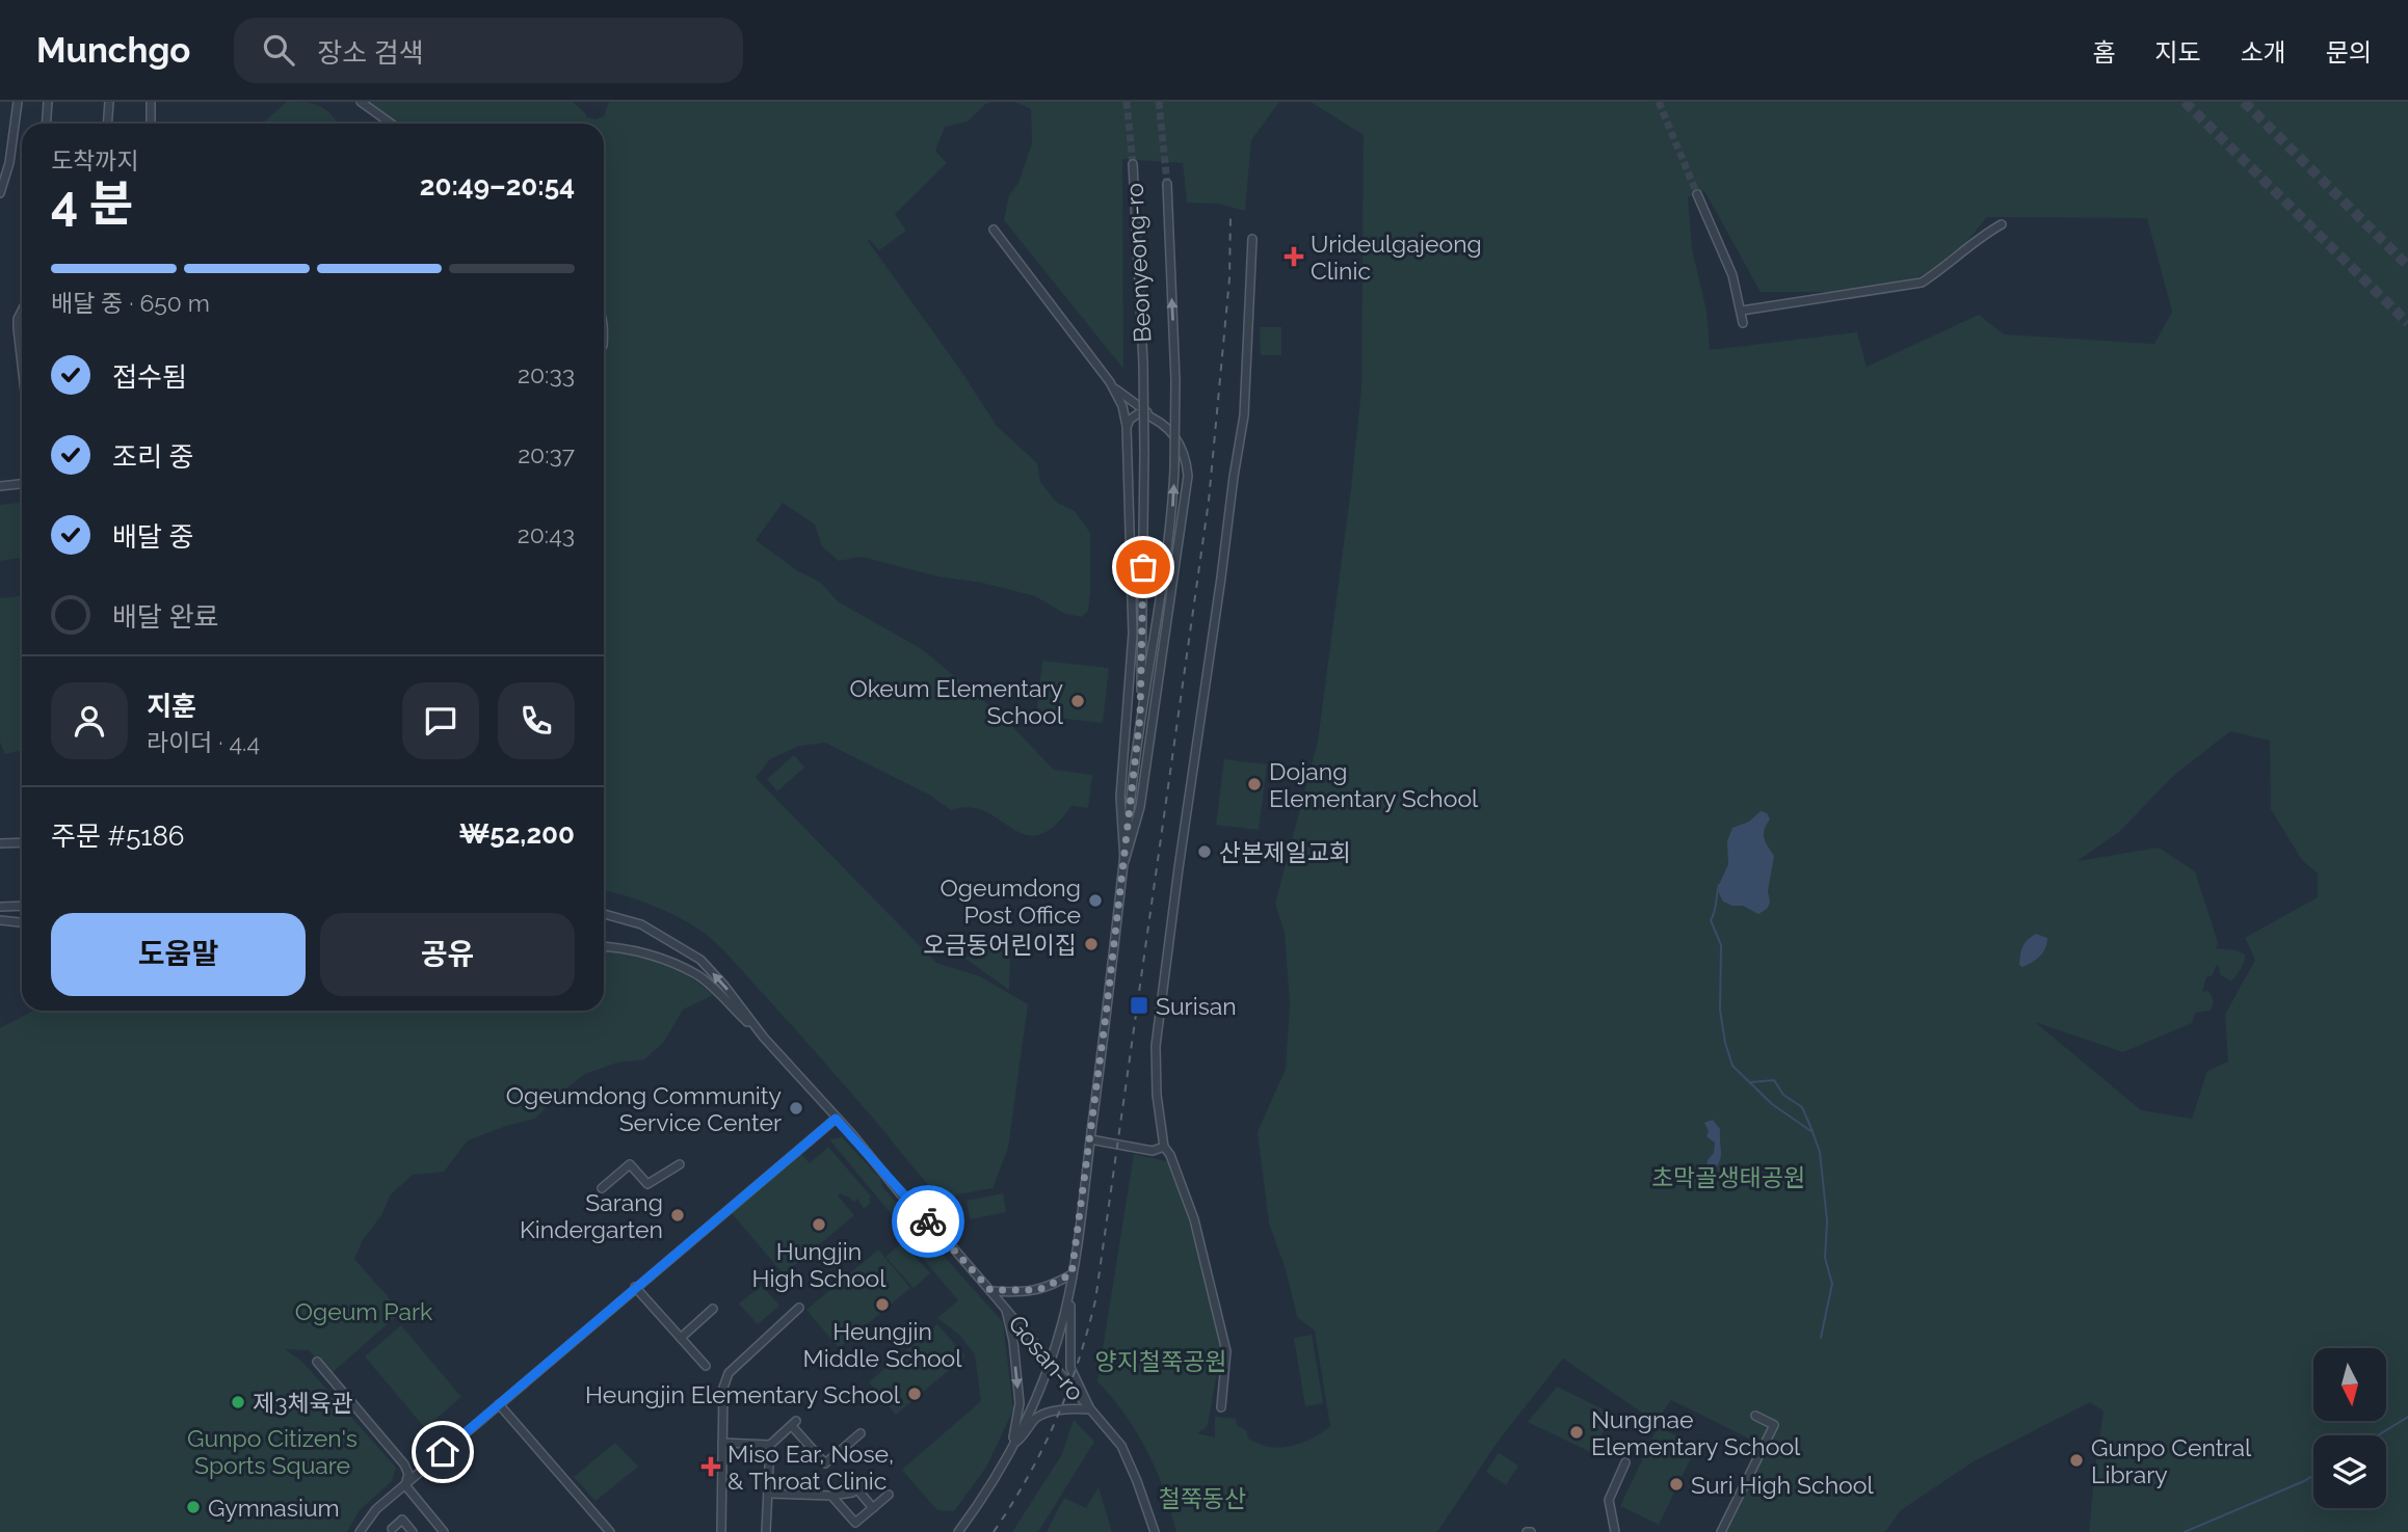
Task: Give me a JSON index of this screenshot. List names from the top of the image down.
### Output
{
  "streets": {
    "street": ["Beonyeong-ro", "Gosan-ro"]
  },
  "parks": [
    "초막골생태공원",
    "Ogeum Park",
    "양지철쭉공원",
    "Gunpo Citizen's Sports Square",
    "철쭉동산"
  ],
  "places": {
    "health": ["Urideulgajeong Clinic", "Miso Ear, Nose, & Throat Clinic"],
    "other": [
      "Okeum Elementary School",
      "Dojang Elementary School",
      "산본제일교회",
      "Ogeumdong Post Office",
      "오금동어린이집",
      "Ogeumdong Community Service Center",
      "Sarang Kindergarten",
      "Hungjin High School",
      "Heungjin Middle School",
      "Heungjin Elementary School",
      "제3체육관",
      "Nungnae Elementary School",
      "Gunpo Central Library",
      "Suri High School",
      "Gymnasium"
    ],
    "transit": ["Surisan"]
  },
  "north": "bottom",
  "page": {
    "header": "Munchgo",
    "search": "장소 검색",
    "nav": [
      "홈",
      "지도",
      "소개",
      "문의"
    ],
    "heading": ["4 분", "도착까지", "20:49–20:54"],
    "panel": [
      "지훈",
      "라이더 · 4.4",
      "주문 #5186",
      "₩52,200"
    ],
    "bar": "배달 중 · 650 m",
    "list": [
      ["접수됨", "20:33"],
      ["조리 중", "20:37"],
      ["배달 중", "20:43"],
      "배달 완료"
    ],
    "buttons": ["도움말", "공유"]
  }
}
